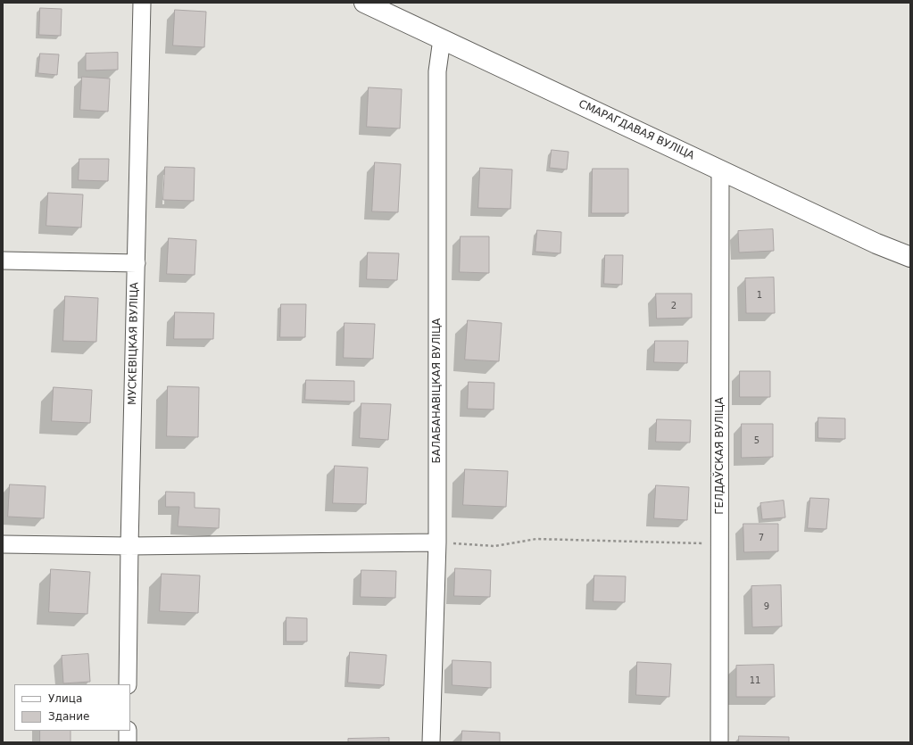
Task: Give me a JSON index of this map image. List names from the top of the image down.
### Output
{
  "streets": {
    "street": [
      "СМАРАГДАВАЯ ВУЛІЦА",
      "МУСКЕВІЦКАЯ ВУЛІЦА",
      "БАЛАБАНАВІЦКАЯ ВУЛІЦА",
      "ГЕЛДАЎСКАЯ ВУЛІЦА"
    ]
  },
  "crossings": [
    ["СМАРАГДАВАЯ ВУЛІЦА", "БАЛАБАНАВІЦКАЯ ВУЛІЦА"],
    ["СМАРАГДАВАЯ ВУЛІЦА", "ГЕЛДАЎСКАЯ ВУЛІЦА"]
  ],
  "house_numbers": [
    "1",
    "2",
    "5",
    "7",
    "9",
    "11"
  ],
  "legend": ["Улица", "Здание"]
}
